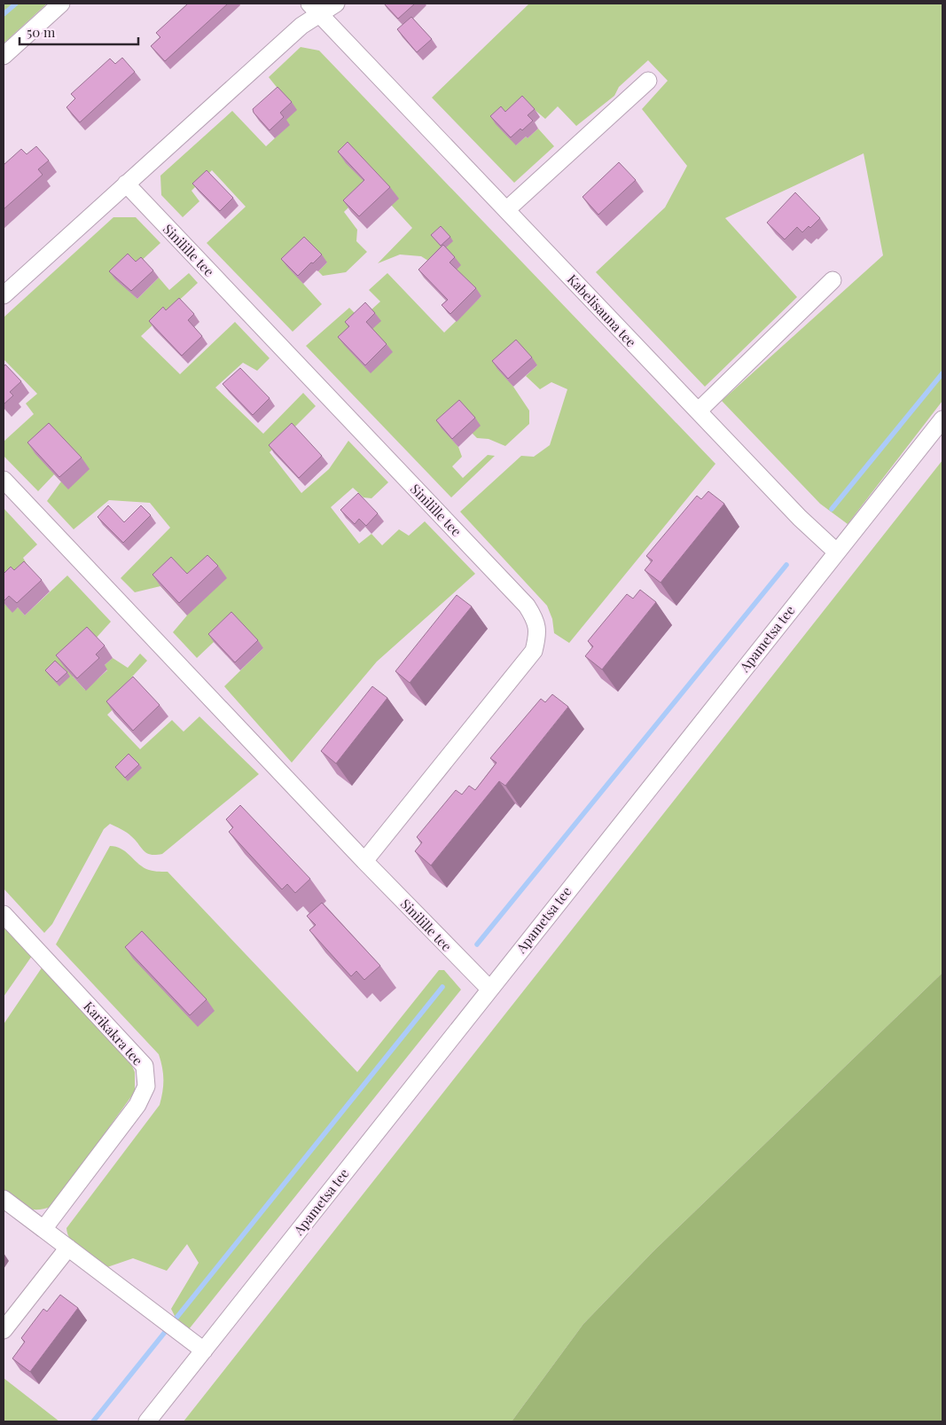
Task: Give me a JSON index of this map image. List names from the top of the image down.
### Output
{
  "streets": {
    "street": [
      "Sinilille tee",
      "Kabelisauna tee",
      "Apametsa tee",
      "Karikakra tee"
    ]
  },
  "crossings": [
    ["Sinilille tee", "Apametsa tee"],
    ["Kabelisauna tee", "Apametsa tee"]
  ],
  "scale_bar": "50 m"
}
